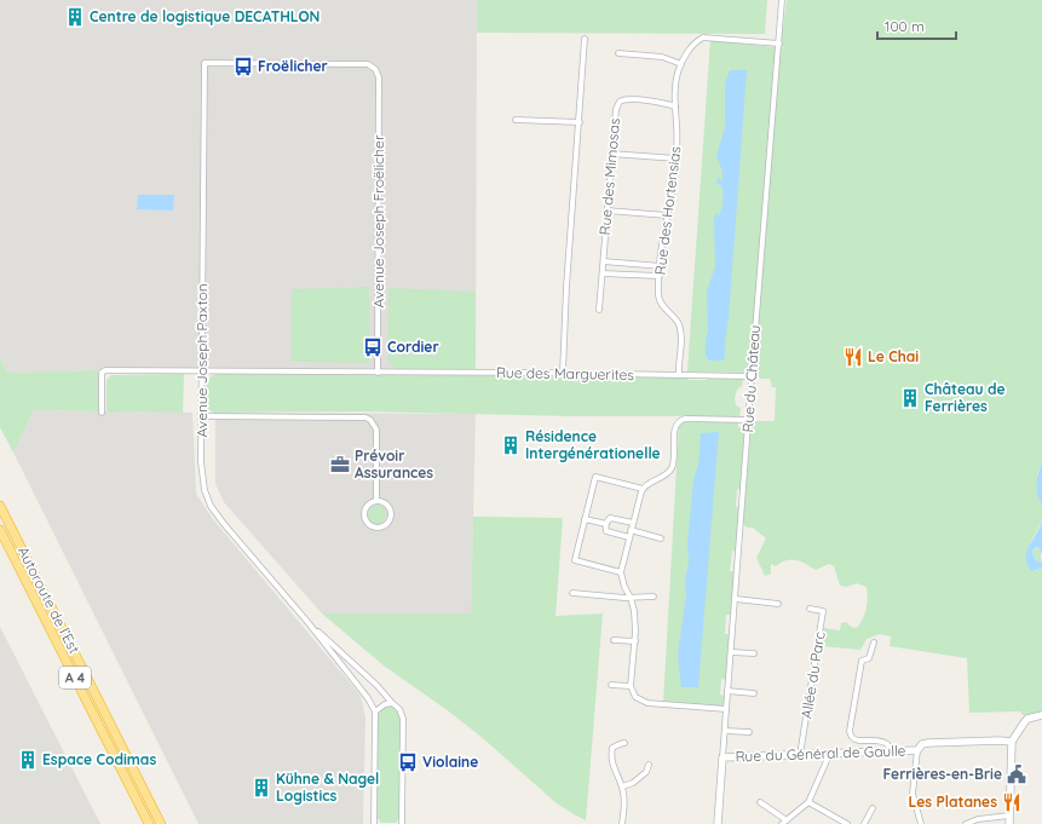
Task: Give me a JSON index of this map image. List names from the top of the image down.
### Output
{
  "streets": {
    "highway": ["Autoroute de l’Est", "A 4"],
    "main road": ["Rue du Général de Gaulle"],
    "street": [
      "Rue des Mimosas",
      "Rue des Hortensias",
      "Avenue Joseph Froëlicher",
      "Avenue Joseph Paxton",
      "Rue des Marguerites",
      "Rue du Château",
      "Allée du Parc"
    ]
  },
  "crossings": [
    ["Rue des Mimosas", "Rue des Hortensias"],
    ["Rue des Hortensias", "Rue des Marguerites"],
    ["Rue des Hortensias", "Rue du Château"],
    ["Avenue Joseph Froëlicher", "Avenue Joseph Paxton"],
    ["Avenue Joseph Froëlicher", "Rue des Marguerites"],
    ["Rue des Marguerites", "Rue du Château"],
    ["Rue du Château", "Rue du Général de Gaulle"],
    ["Allée du Parc", "Rue du Général de Gaulle"]
  ],
  "places": {
    "building": [
      "Centre de logistique DECATHLON",
      "Château de Ferrières",
      "Résidence Intergénérationelle",
      "Espace Codimas",
      "Kühne & Nagel Logistics"
    ],
    "bus stop": ["Froëlicher", "Cordier", "Violaine"],
    "restaurant": ["Le Chai", "Les Platanes"],
    "office": ["Prévoir Assurances"],
    "public building": ["Ferrières-en-Brie"]
  },
  "scale_bar": "100 m"
}
